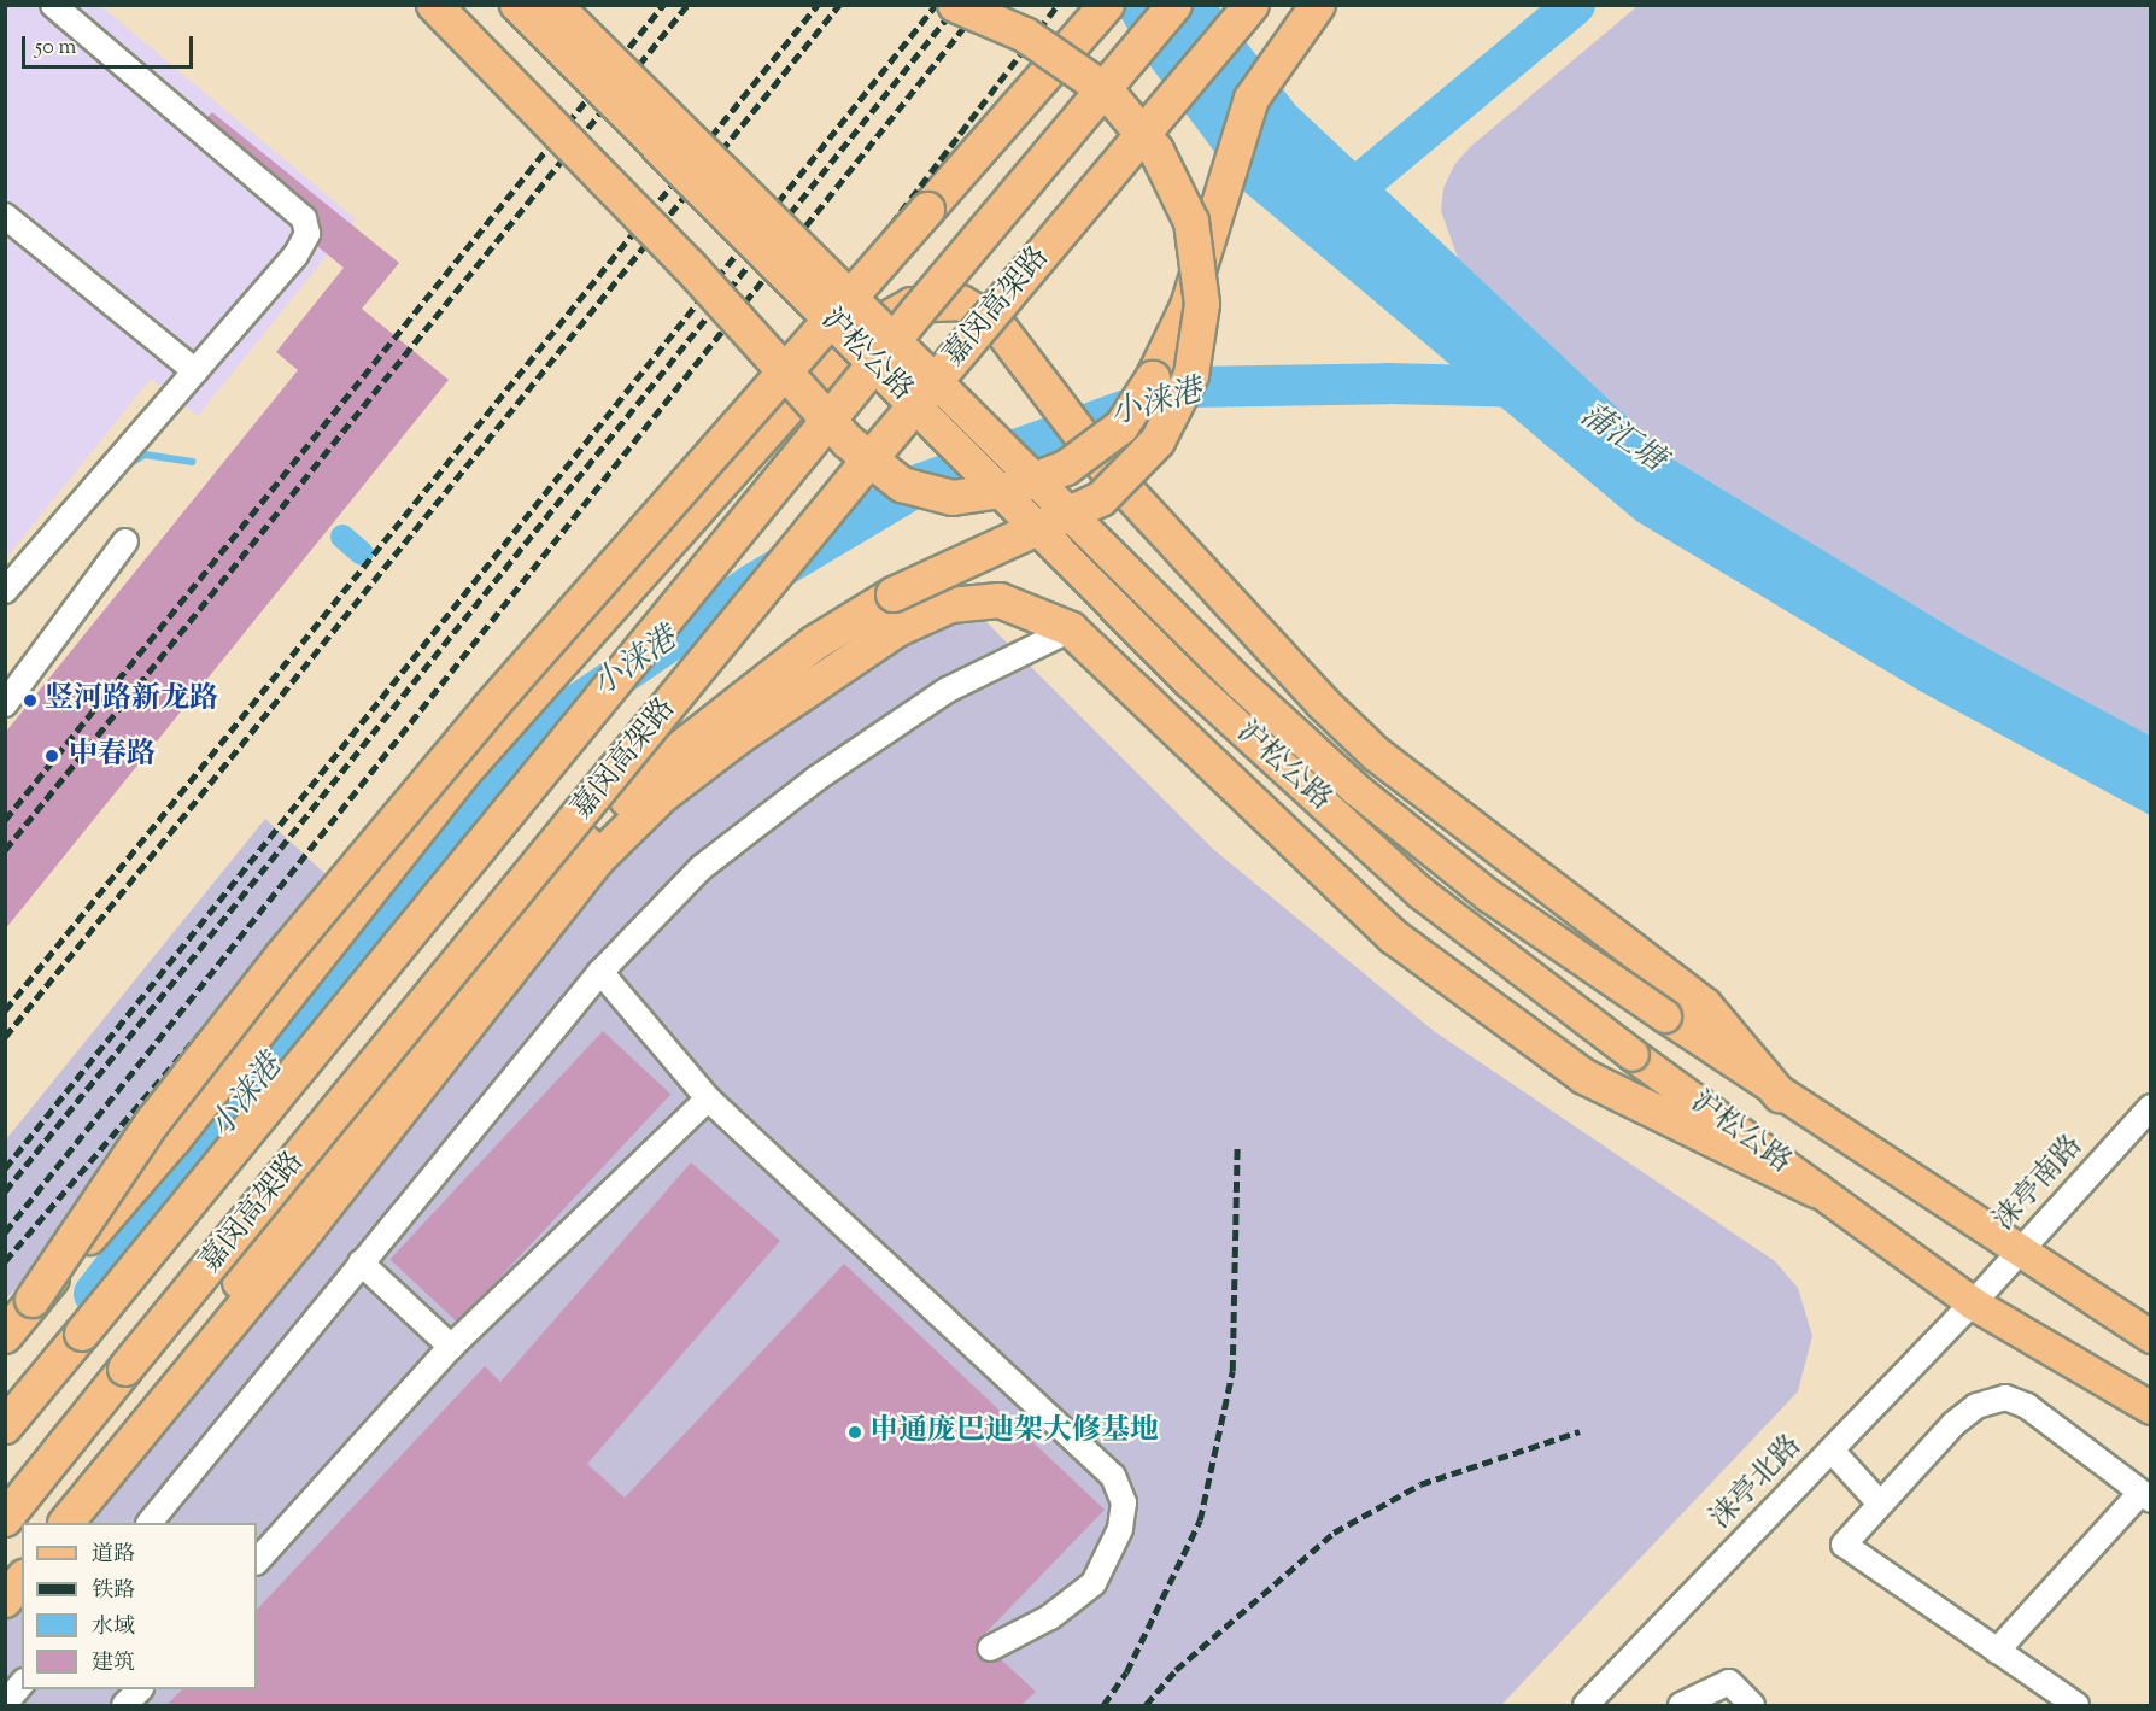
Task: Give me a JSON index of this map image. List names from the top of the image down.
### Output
{
  "streets": {
    "highway": ["嘉闵高架路"],
    "main road": ["沪松公路"],
    "street": ["涞亭南路", "涞亭北路"]
  },
  "crossings": [
    ["沪松公路", "涞亭南路"],
    ["沪松公路", "涞亭北路"],
    ["涞亭南路", "涞亭北路"]
  ],
  "water": ["小涞港", "蒲汇塘"],
  "places": ["竖河路新龙路", "中春路", "申通庞巴迪架大修基地"],
  "legend": [
    "道路",
    "铁路",
    "水域",
    "建筑"
  ],
  "scale_bar": "50 m"
}
